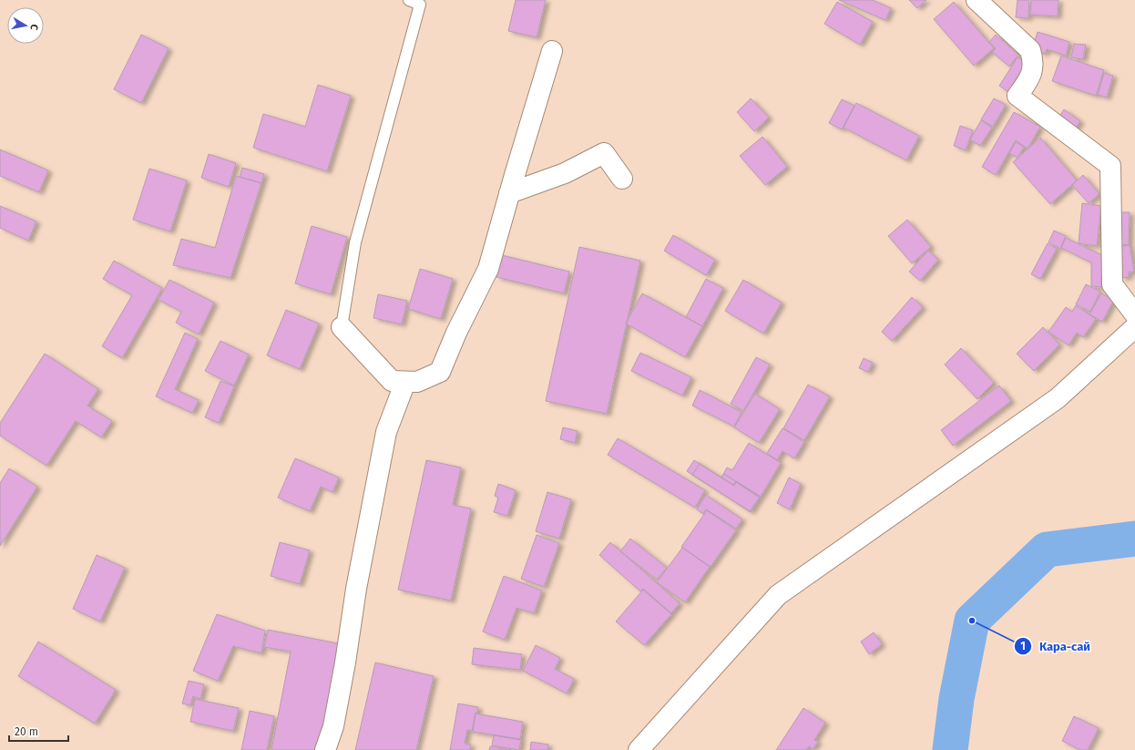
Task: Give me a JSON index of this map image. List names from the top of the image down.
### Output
{
  "places": ["Кара-сай"],
  "scale_bar": "20 m",
  "north": "right"
}
